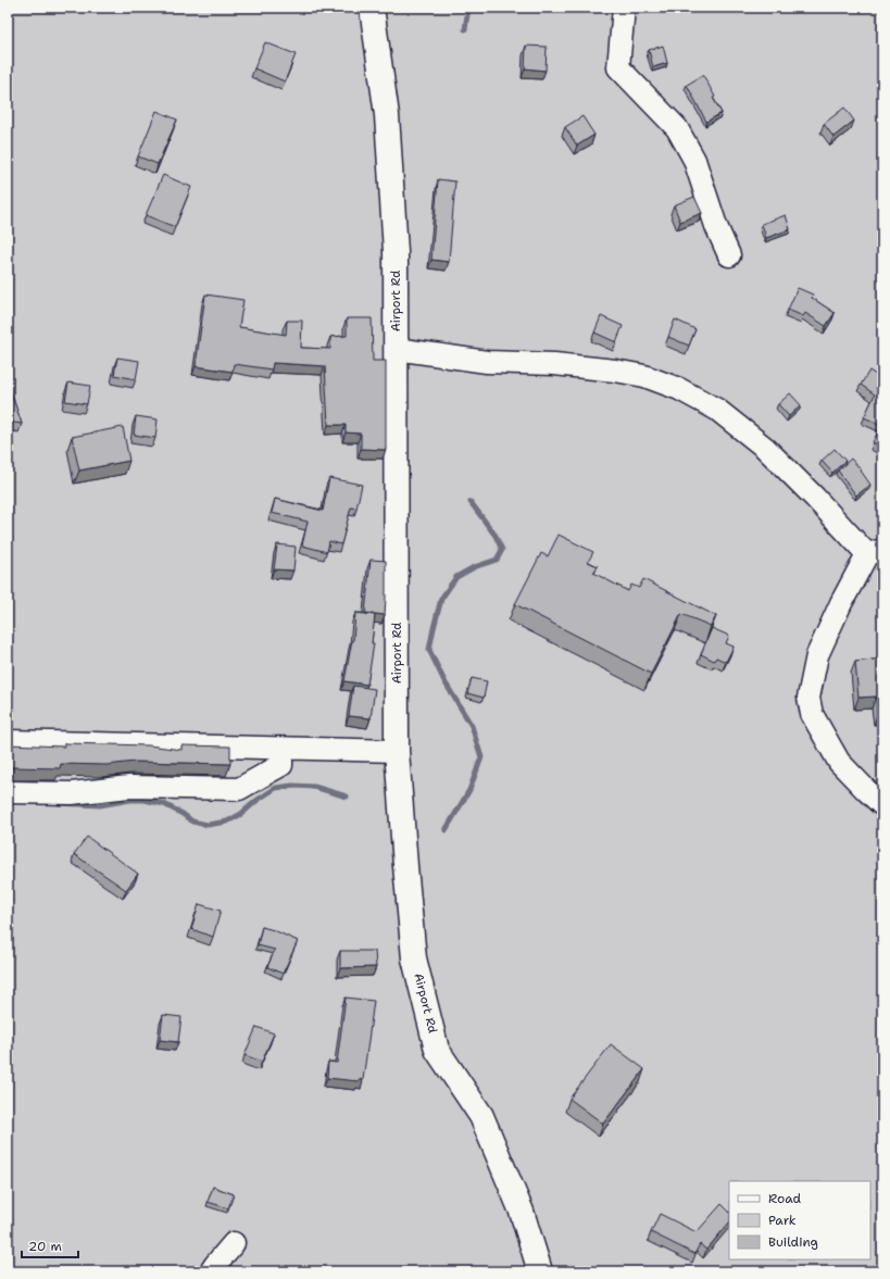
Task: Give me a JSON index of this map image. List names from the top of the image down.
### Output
{
  "streets": {
    "main road": ["Airport Rd"]
  },
  "legend": ["Road", "Park", "Building"],
  "scale_bar": "20 m"
}
